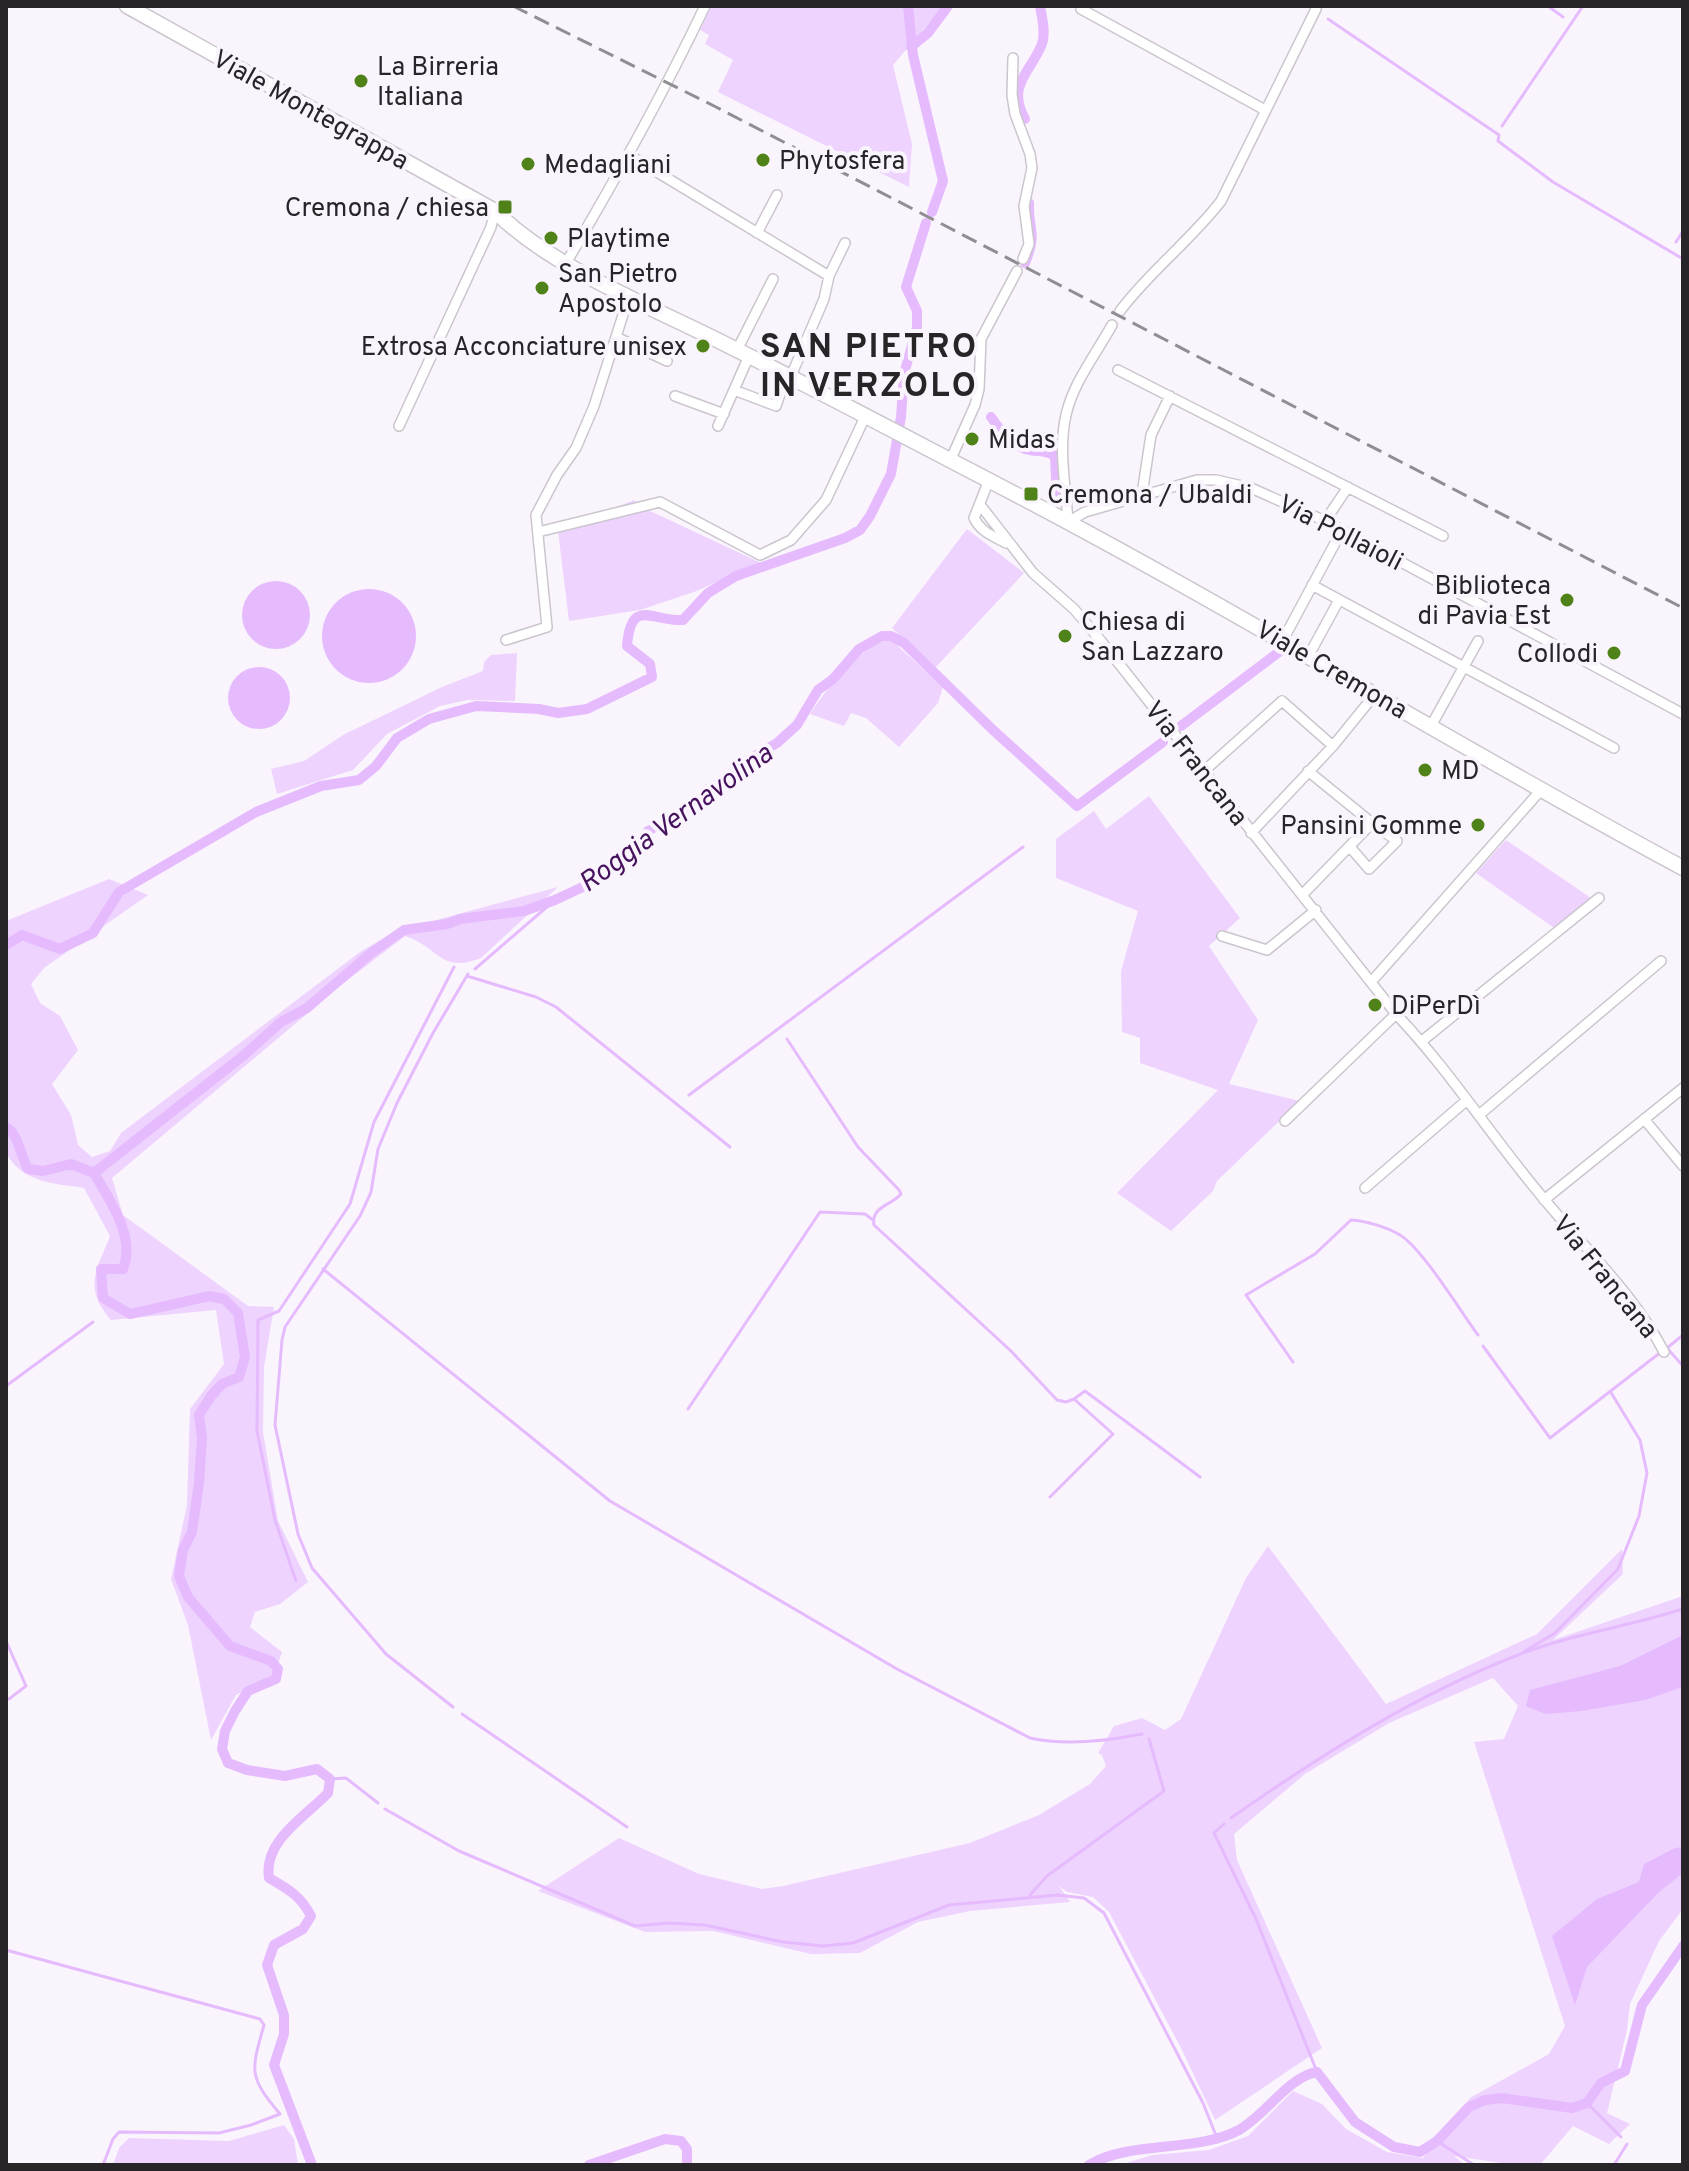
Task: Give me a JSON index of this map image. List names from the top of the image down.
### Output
{
  "streets": {
    "main road": ["Viale Montegrappa", "Viale Cremona"],
    "street": ["Via Pollaioli", "Via Francana"]
  },
  "crossings": [
    ["Viale Montegrappa", "Viale Cremona"],
    ["Via Pollaioli", "Viale Cremona"],
    ["Viale Cremona", "Via Francana"]
  ],
  "districts": ["SAN PIETRO IN VERZOLO"],
  "water": ["Roggia Vernavolina"],
  "places": {
    "other": [
      "La Birreria Italiana",
      "Phytosfera",
      "Medagliani",
      "Playtime",
      "San Pietro Apostolo",
      "Extrosa Acconciature unisex",
      "Midas",
      "Biblioteca di Pavia Est",
      "Chiesa di San Lazzaro",
      "Collodi",
      "MD",
      "Pansini Gomme",
      "DiPerDì"
    ],
    "transit": ["Cremona / chiesa", "Cremona / Ubaldi"]
  }
}
